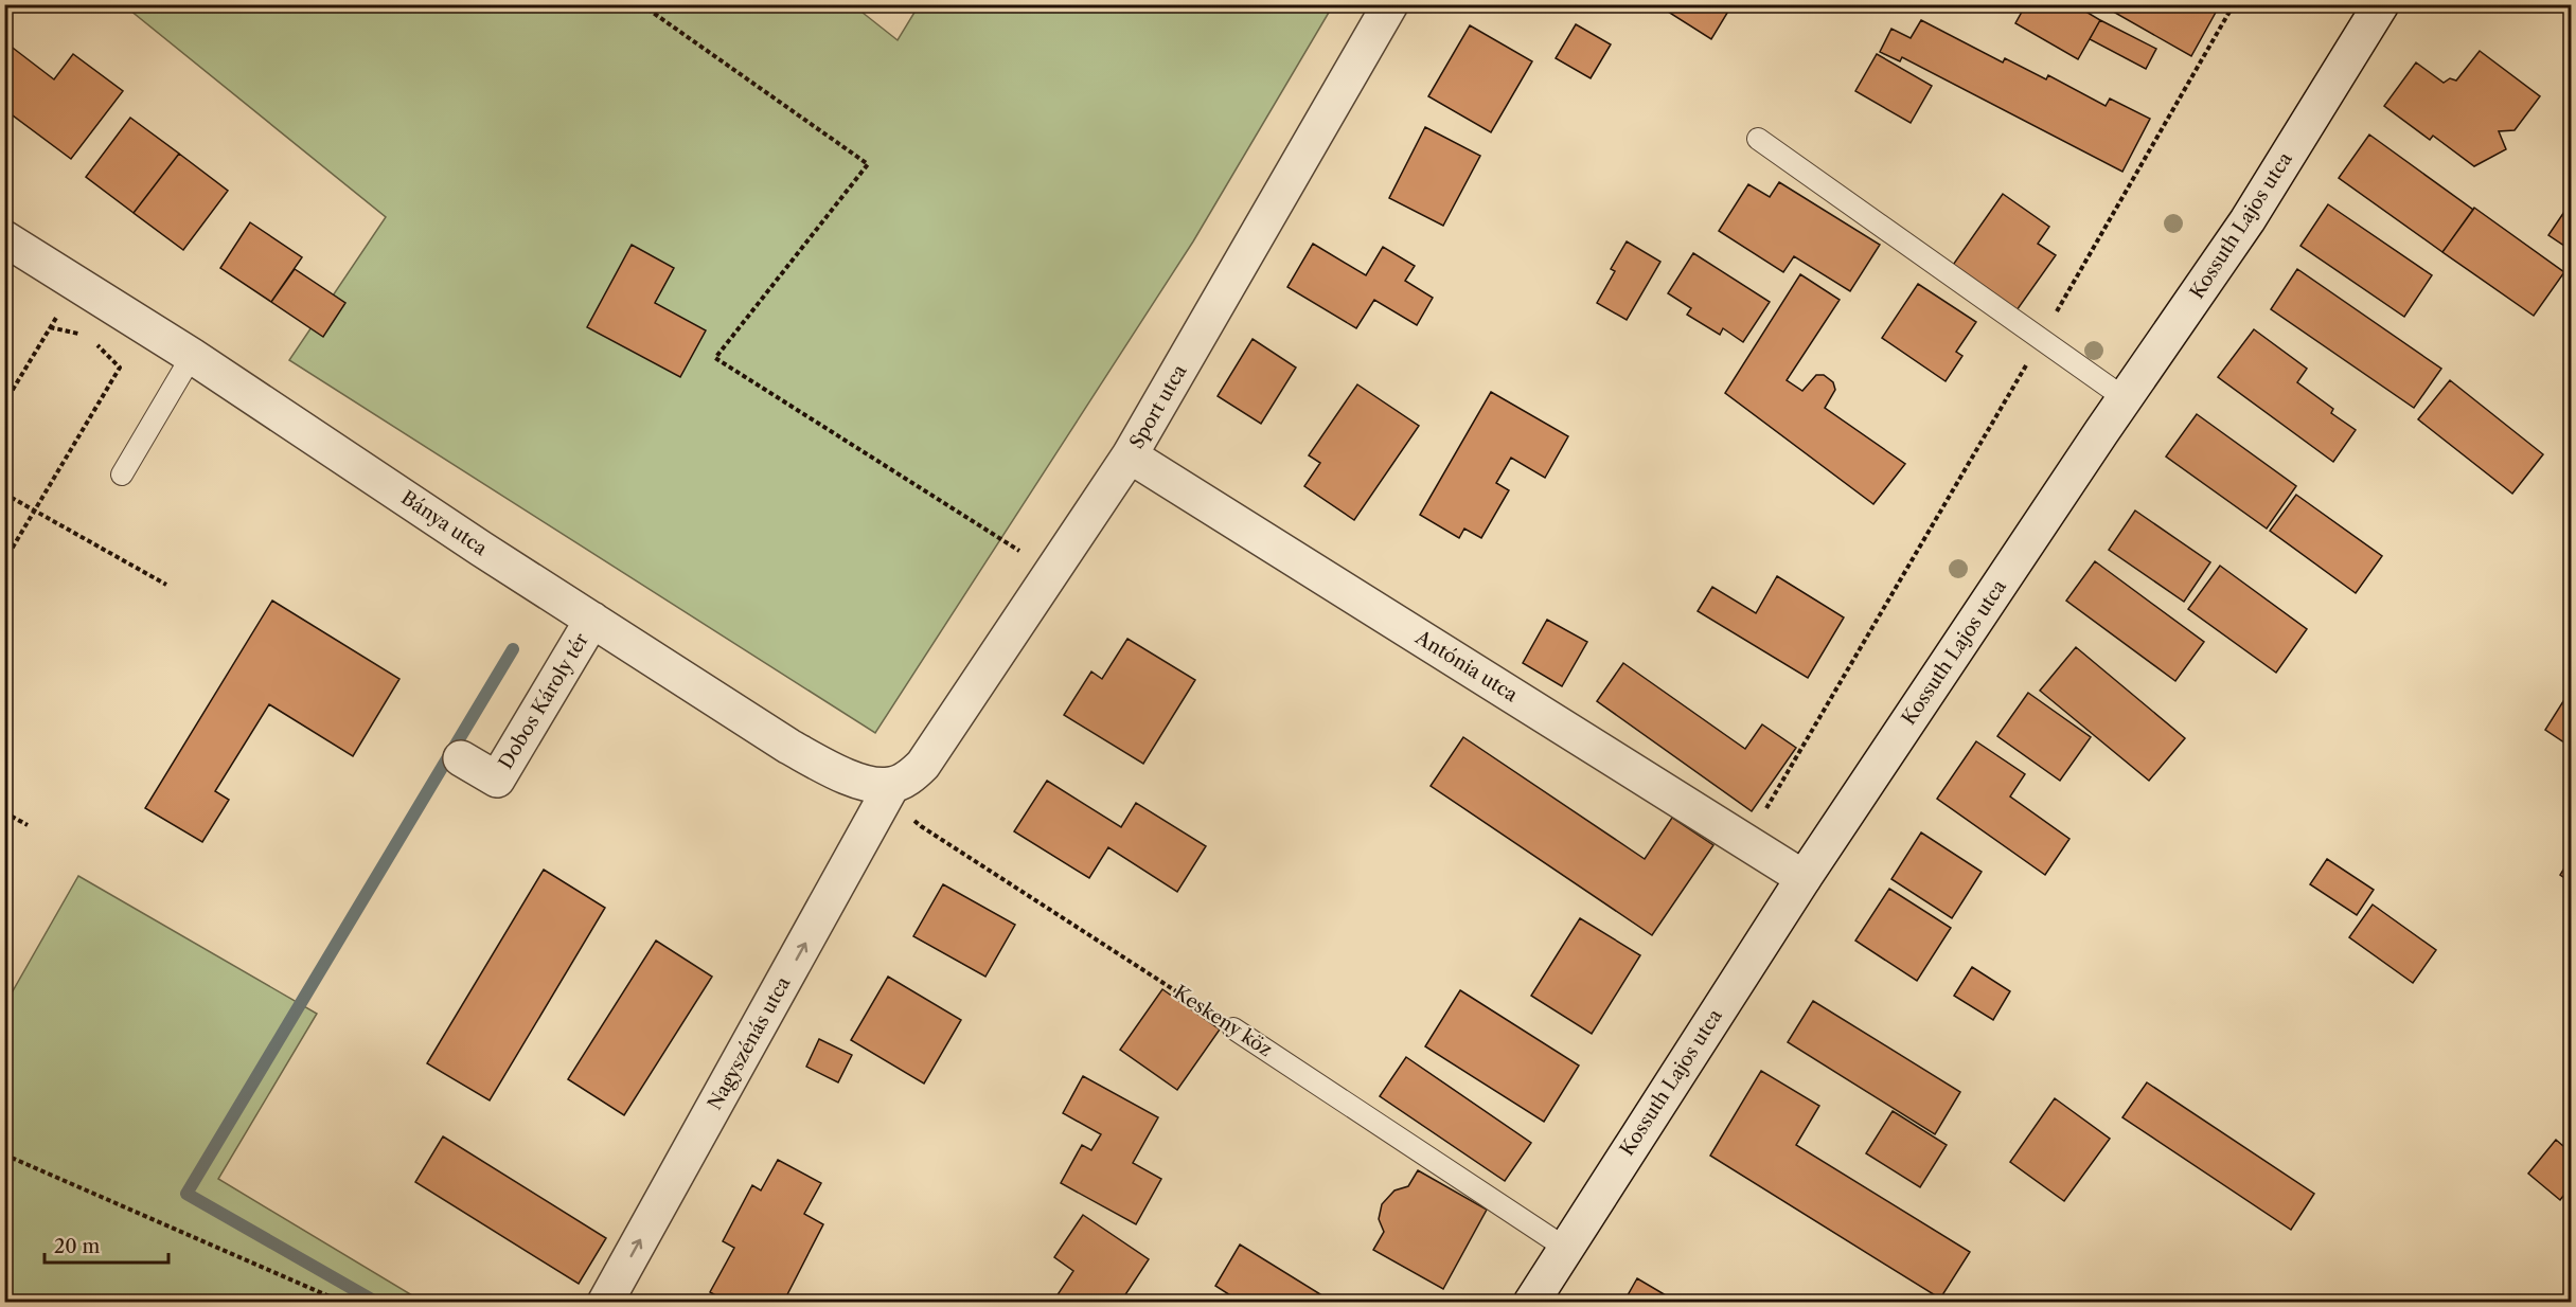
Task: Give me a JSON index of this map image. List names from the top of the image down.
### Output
{
  "streets": {
    "street": [
      "Kossuth Lajos utca",
      "Sport utca",
      "Bánya utca",
      "Antónia utca",
      "Dobos Károly tér",
      "Nagyszénás utca"
    ],
    "lane": ["Keskeny köz"]
  },
  "crossings": [
    ["Kossuth Lajos utca", "Antónia utca"],
    ["Kossuth Lajos utca", "Keskeny köz"],
    ["Sport utca", "Bánya utca"],
    ["Sport utca", "Antónia utca"],
    ["Sport utca", "Keskeny köz"],
    ["Sport utca", "Nagyszénás utca"],
    ["Bánya utca", "Dobos Károly tér"],
    ["Bánya utca", "Keskeny köz"],
    ["Bánya utca", "Nagyszénás utca"],
    ["Keskeny köz", "Nagyszénás utca"]
  ],
  "one_way": ["Nagyszénás utca"],
  "scale_bar": "20 m"
}
